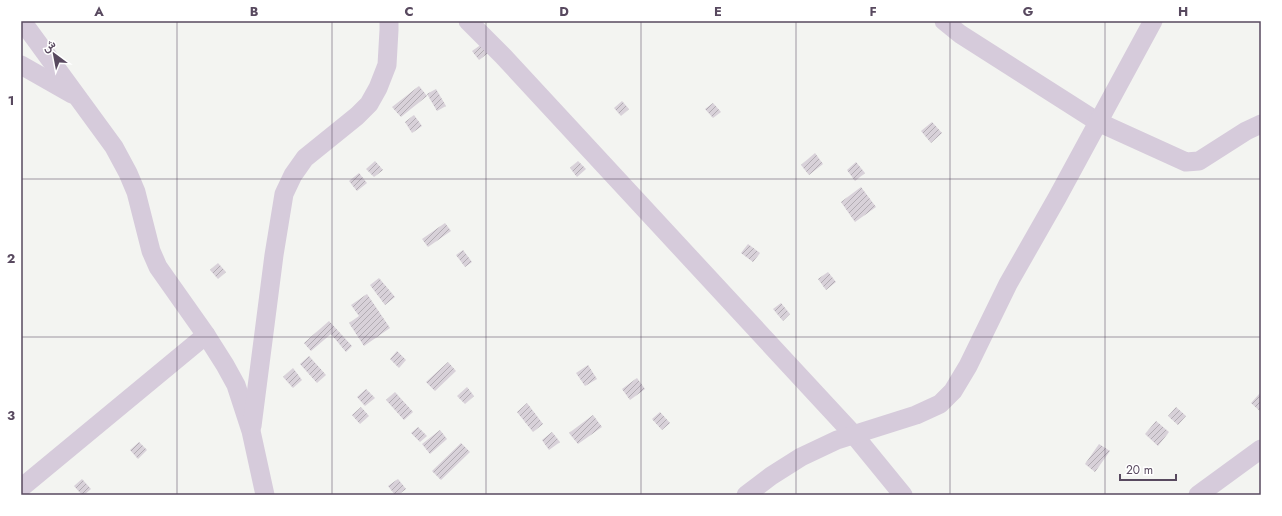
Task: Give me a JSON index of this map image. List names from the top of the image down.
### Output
{
  "scale_bar": "20 m",
  "north": "top left",
  "grid": {
    "columns": [
      "A",
      "B",
      "C",
      "D",
      "E",
      "F",
      "G",
      "H"
    ],
    "rows": ["1", "2", "3"]
  }
}
